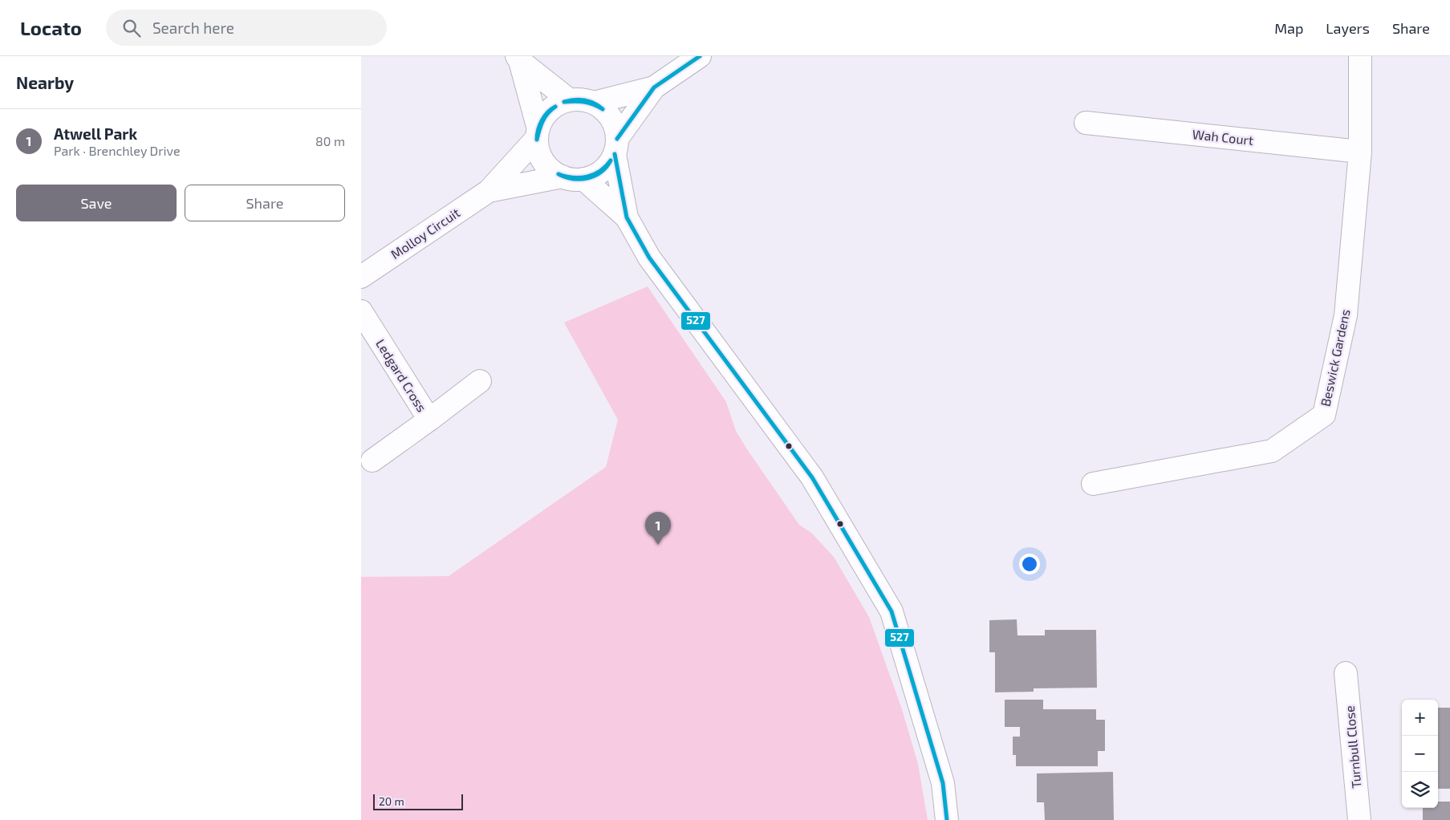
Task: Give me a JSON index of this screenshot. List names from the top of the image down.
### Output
{
  "streets": {
    "street": [
      "Wah Court",
      "Molloy Circuit",
      "Beswick Gardens",
      "Ledgard Cross",
      "Turnbull Close"
    ]
  },
  "crossings": [
    ["Wah Court", "Beswick Gardens"]
  ],
  "lines": ["transit line 527"],
  "scale_bar": "20 m",
  "page": {
    "header": "Locato",
    "search": "Search here",
    "nav": ["Map", "Layers", "Share"],
    "heading": "Nearby",
    "list": [
      {
        "mark": "1",
        "name": "Atwell Park",
        "note": "Park · Brenchley Drive",
        "value": "80 m"
      }
    ],
    "buttons": ["Save", "Share"],
    "pins": "1",
    "map_buttons": ["+", "−"],
    "scale": "20 m"
  }
}
